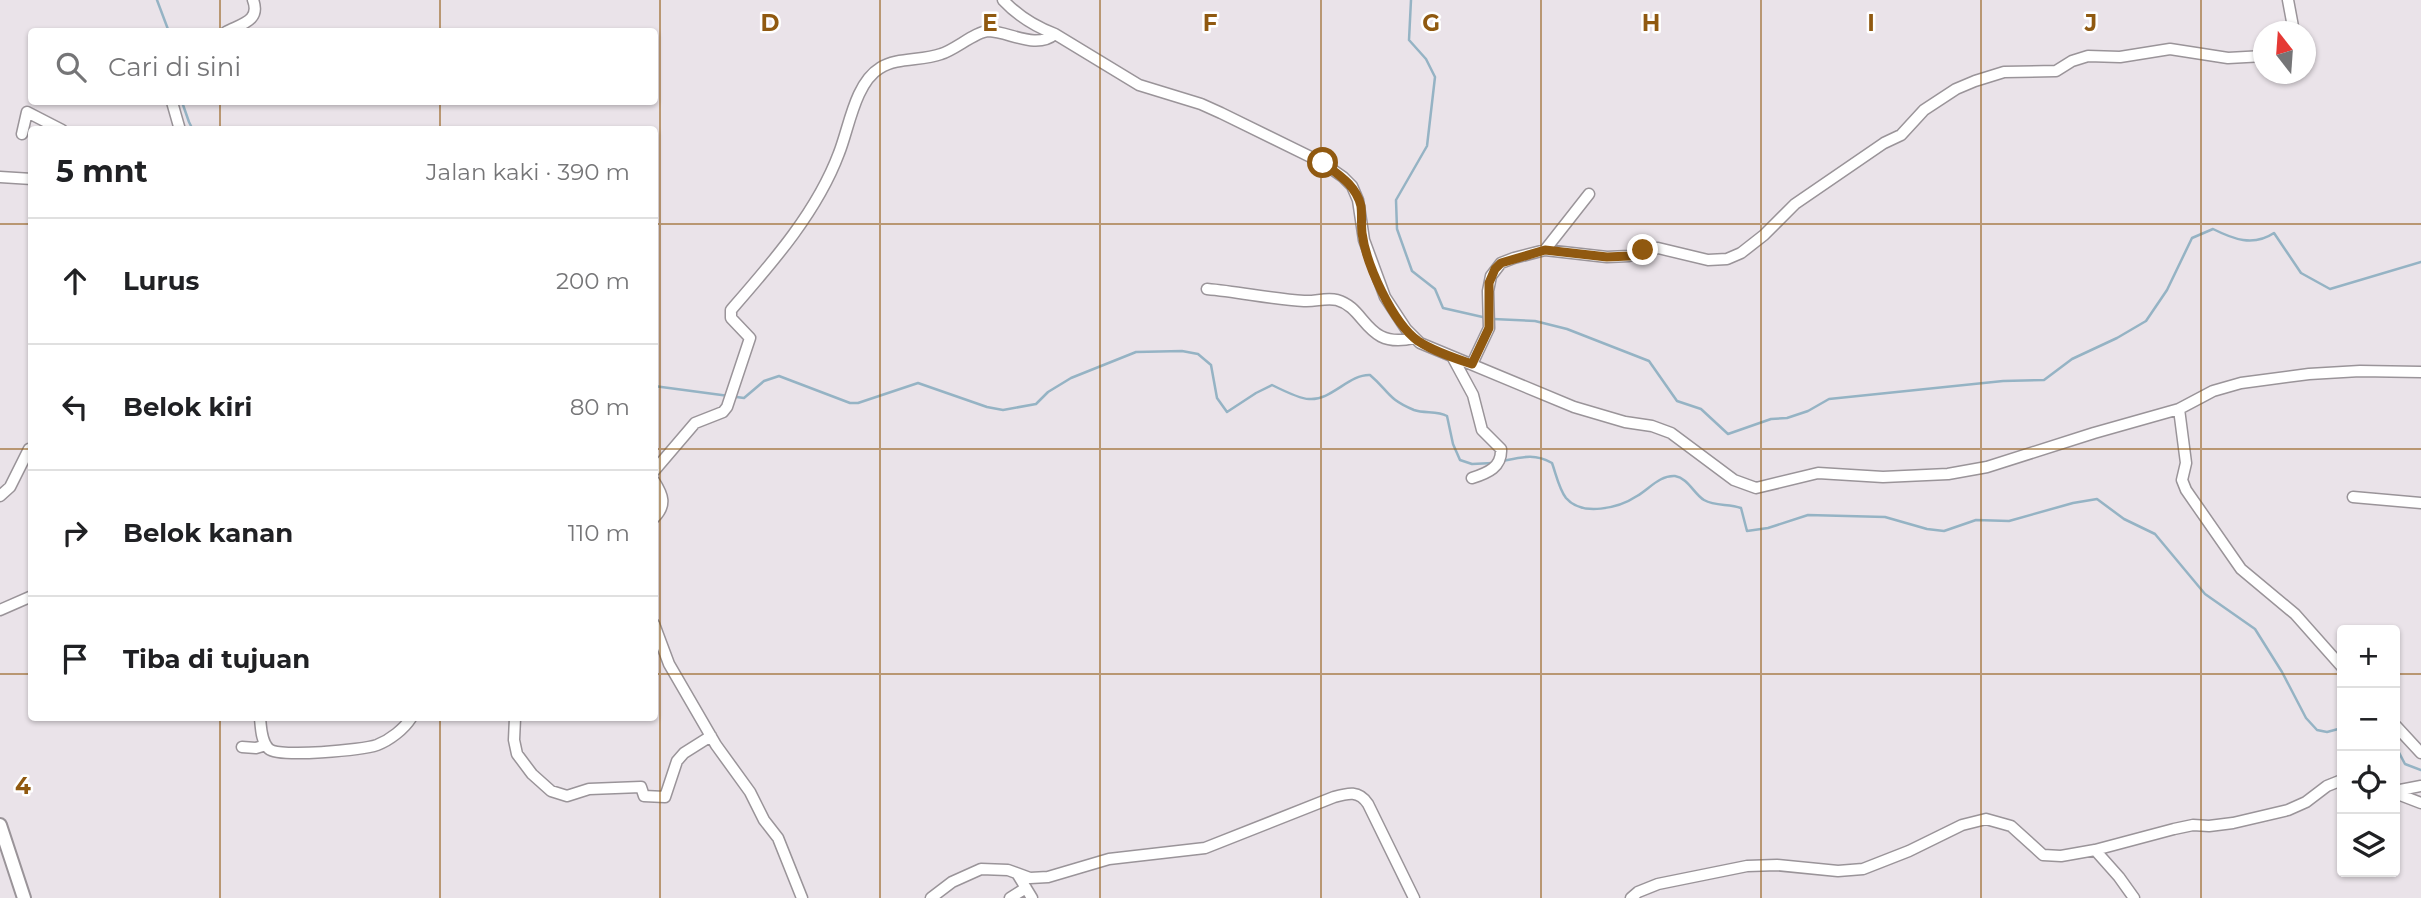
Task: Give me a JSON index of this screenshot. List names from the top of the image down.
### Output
{
  "north": "top",
  "page": {
    "search": "Cari di sini",
    "heading": ["5 mnt", "Jalan kaki · 390 m"],
    "list": [
      ["Lurus", "200 m"],
      ["Belok kiri", "80 m"],
      ["Belok kanan", "110 m"],
      "Tiba di tujuan"
    ],
    "map_buttons": ["+", "−"]
  },
  "grid": {
    "columns": [
      "D",
      "E",
      "F",
      "G",
      "H",
      "I",
      "J"
    ],
    "rows": ["4"]
  }
}
